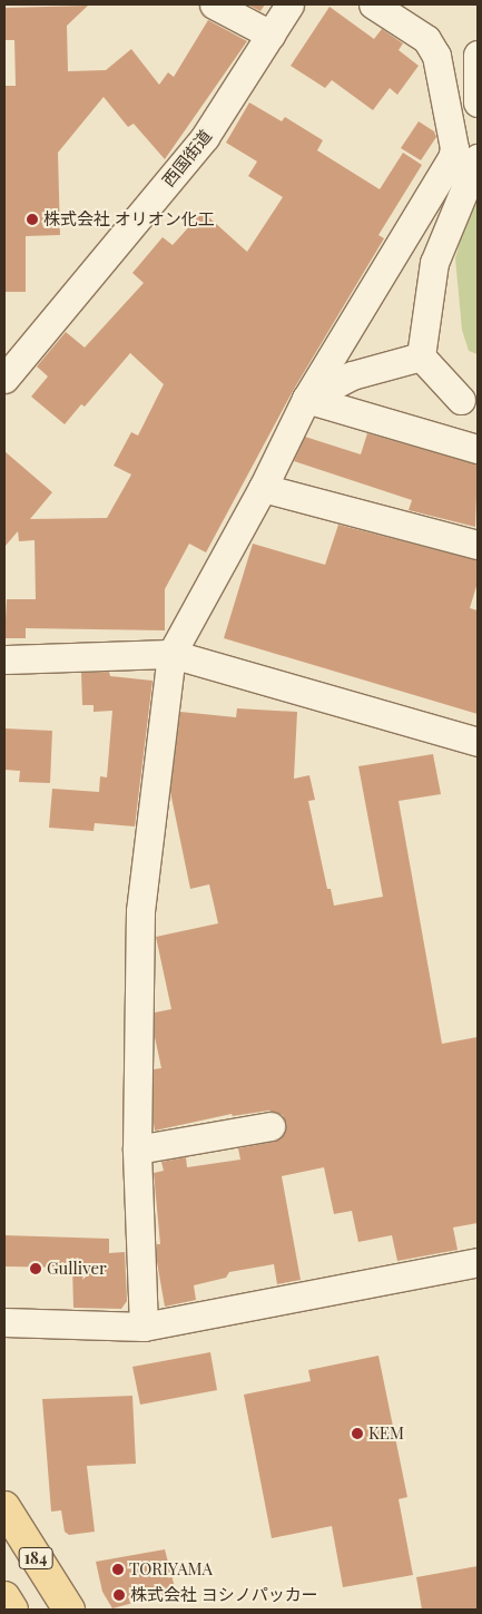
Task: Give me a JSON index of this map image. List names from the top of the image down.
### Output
{
  "streets": {
    "main road": ["184"],
    "street": ["西国街道"]
  },
  "places": [
    "株式会社 オリオン化工",
    "Gulliver",
    "KEM",
    "TORIYAMA",
    "株式会社 ヨシノパッカー"
  ]
}
